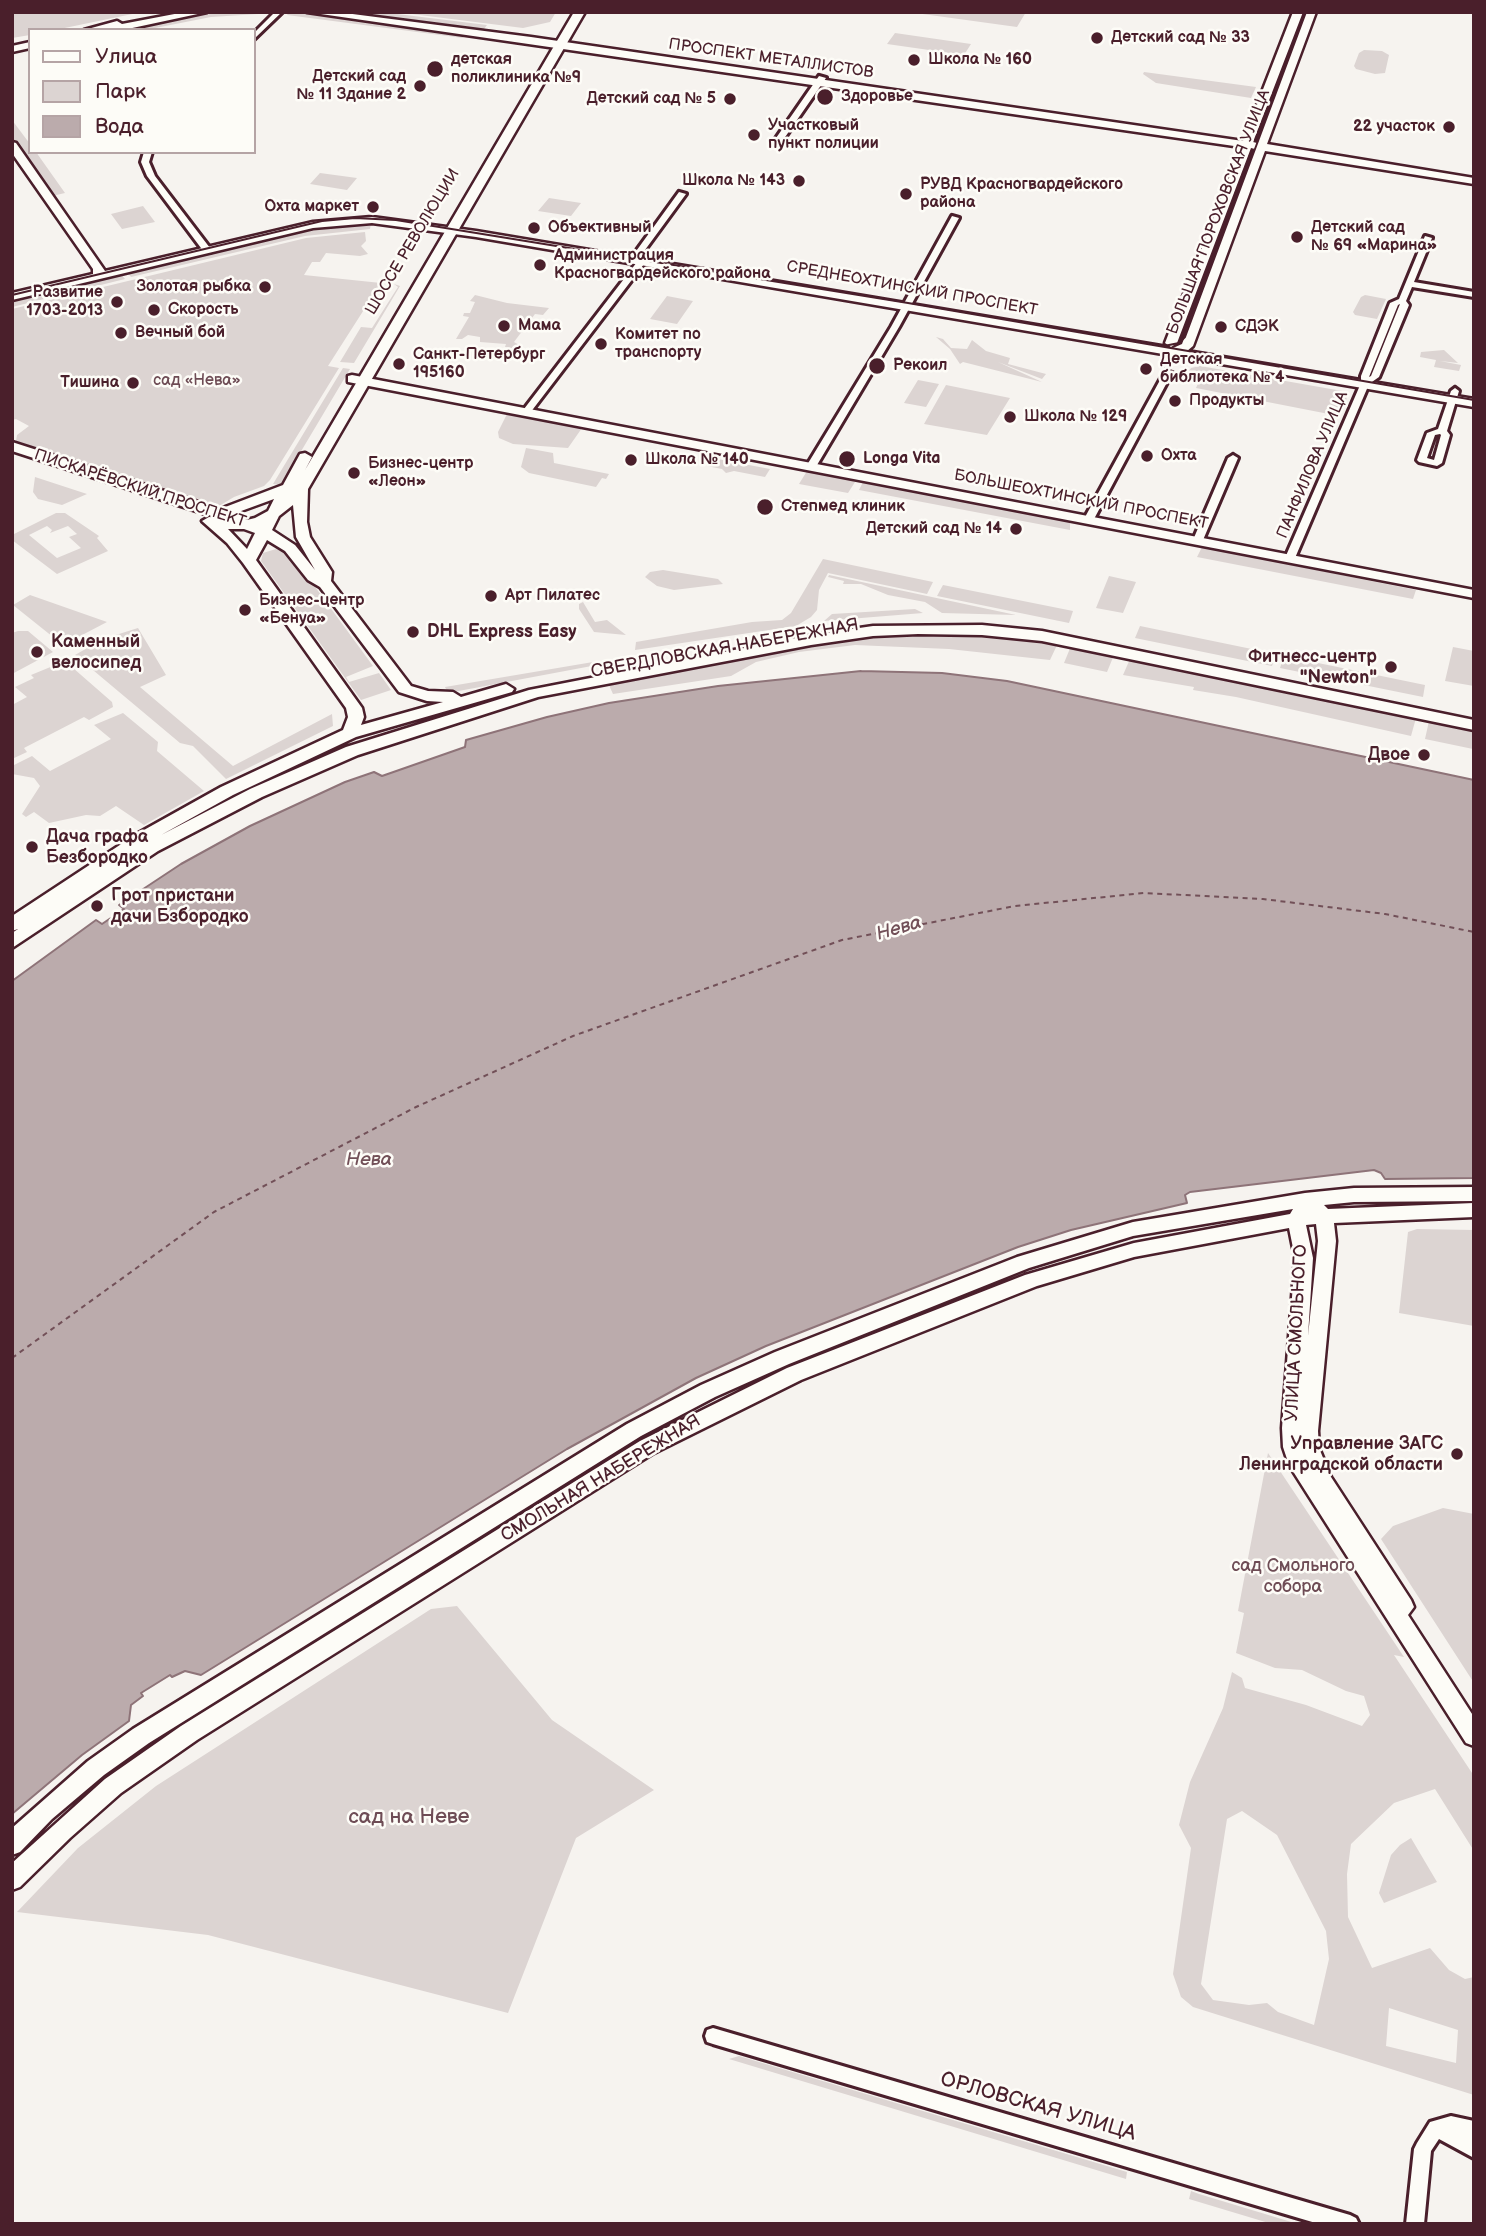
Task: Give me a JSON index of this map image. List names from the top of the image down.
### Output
{
  "streets": {
    "main road": [
      "ПРОСПЕКТ МЕТАЛЛИСТОВ",
      "БОЛЬШАЯ ПОРОХОВСКАЯ УЛИЦА",
      "ШОССЕ РЕВОЛЮЦИИ",
      "СРЕДНЕОХТИНСКИЙ ПРОСПЕКТ",
      "ПИСКАРЁВСКИЙ ПРОСПЕКТ",
      "БОЛЬШЕОХТИНСКИЙ ПРОСПЕКТ",
      "СВЕРДЛОВСКАЯ НАБЕРЕЖНАЯ",
      "УЛИЦА СМОЛЬНОГО",
      "СМОЛЬНАЯ НАБЕРЕЖНАЯ"
    ],
    "street": ["ПАНФИЛОВА УЛИЦА", "ОРЛОВСКАЯ УЛИЦА"]
  },
  "crossings": [
    ["ПРОСПЕКТ МЕТАЛЛИСТОВ", "БОЛЬШАЯ ПОРОХОВСКАЯ УЛИЦА"],
    ["ПРОСПЕКТ МЕТАЛЛИСТОВ", "ШОССЕ РЕВОЛЮЦИИ"],
    ["БОЛЬШАЯ ПОРОХОВСКАЯ УЛИЦА", "СРЕДНЕОХТИНСКИЙ ПРОСПЕКТ"],
    ["ШОССЕ РЕВОЛЮЦИИ", "СРЕДНЕОХТИНСКИЙ ПРОСПЕКТ"],
    ["ШОССЕ РЕВОЛЮЦИИ", "ПИСКАРЁВСКИЙ ПРОСПЕКТ"],
    ["ШОССЕ РЕВОЛЮЦИИ", "БОЛЬШЕОХТИНСКИЙ ПРОСПЕКТ"],
    ["СРЕДНЕОХТИНСКИЙ ПРОСПЕКТ", "ПАНФИЛОВА УЛИЦА"],
    ["ПАНФИЛОВА УЛИЦА", "БОЛЬШЕОХТИНСКИЙ ПРОСПЕКТ"],
    ["УЛИЦА СМОЛЬНОГО", "СМОЛЬНАЯ НАБЕРЕЖНАЯ"]
  ],
  "water": ["Нева"],
  "parks": ["сад «Нева»", "сад Смольного собора", "сад на Неве"],
  "places": [
    "Детский сад № 33",
    "Школа № 160",
    "детская поликлиника №9",
    "Детский сад № 11 Здание 2",
    "Здоровье",
    "Детский сад № 5",
    "22 участок",
    "Участковый пункт полиции",
    "Школа № 143",
    "РУВД Красногвардейского района",
    "Охта маркет",
    "Объективный",
    "Детский сад № 69 «Марина»",
    "Администрация Красногвардейского района",
    "Золотая рыбка",
    "Развитие 1703-2013",
    "Скорость",
    "Мама",
    "СДЭК",
    "Вечный бой",
    "Комитет по транспорту",
    "Санкт-Петербург 195160",
    "Рекоил",
    "Детская библиотека № 4",
    "Тишина",
    "Продукты",
    "Школа № 129",
    "Охта",
    "Longa Vita",
    "Школа № 140",
    "Бизнес-центр «Леон»",
    "Степмед клиник",
    "Детский сад № 14",
    "Арт Пилатес",
    "Бизнес-центр «Бенуа»",
    "DHL Express Easy",
    "Каменный велосипед",
    "Фитнесс-центр \"Newton\"",
    "Двое",
    "Дача графа Безбородко",
    "Грот пристани дачи Бзбородко",
    "Управление ЗАГС Ленинградской области"
  ],
  "legend": ["Улица", "Парк", "Вода"]
}
